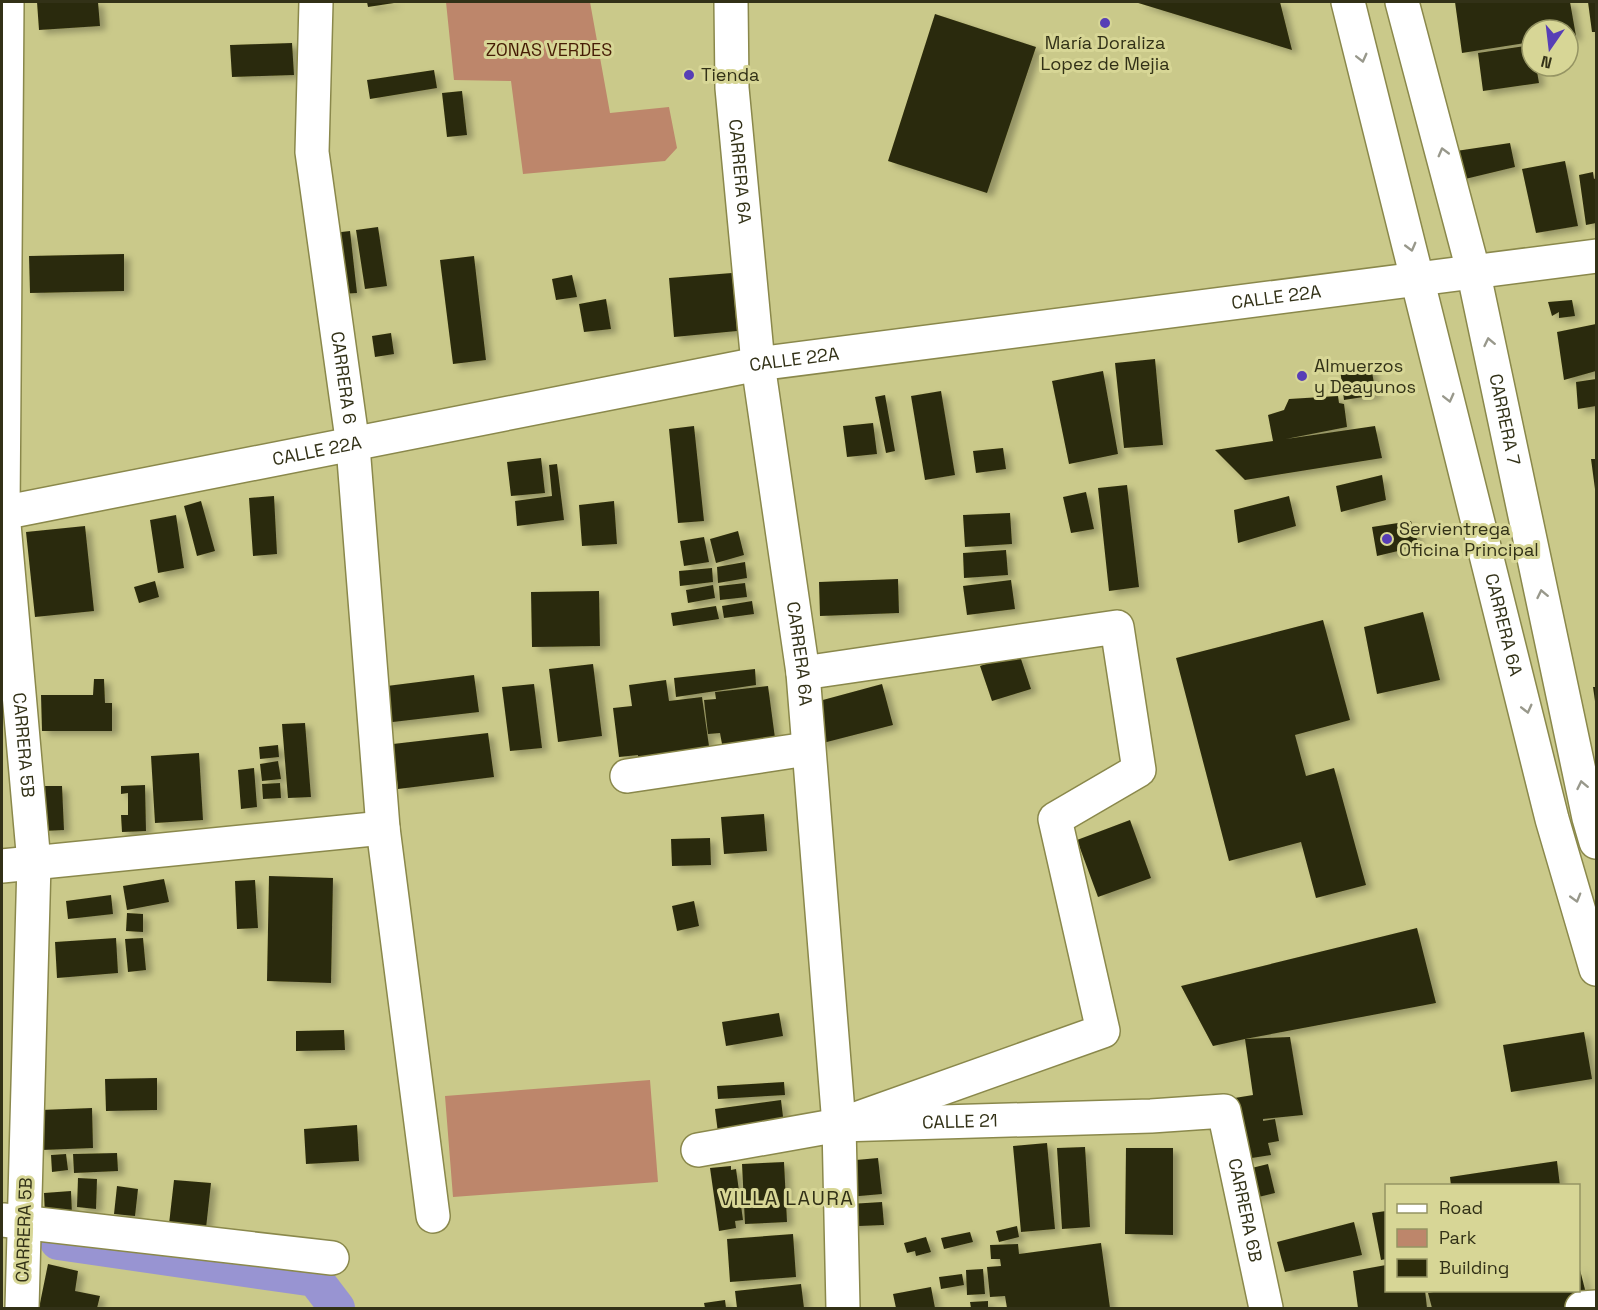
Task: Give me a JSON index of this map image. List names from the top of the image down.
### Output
{
  "streets": {
    "street": [
      "CARRERA 6A",
      "CALLE 22A",
      "CARRERA 6",
      "CARRERA 7",
      "CARRERA 5B",
      "CALLE 21",
      "CARRERA 6B"
    ]
  },
  "crossings": [
    ["CARRERA 6A", "CALLE 22A"],
    ["CARRERA 6A", "CALLE 21"],
    ["CALLE 22A", "CARRERA 6"],
    ["CALLE 22A", "CARRERA 7"],
    ["CALLE 22A", "CARRERA 5B"],
    ["CALLE 21", "CARRERA 6B"]
  ],
  "one_way": ["CARRERA 6A"],
  "districts": ["VILLA LAURA"],
  "parks": ["ZONAS VERDES"],
  "places": [
    "María Doraliza Lopez de Mejia",
    "Tienda",
    "Almuerzos y Deayunos",
    "Servientrega Oficina Principal"
  ],
  "legend": ["Road", "Park", "Building"],
  "north": "bottom"
}
